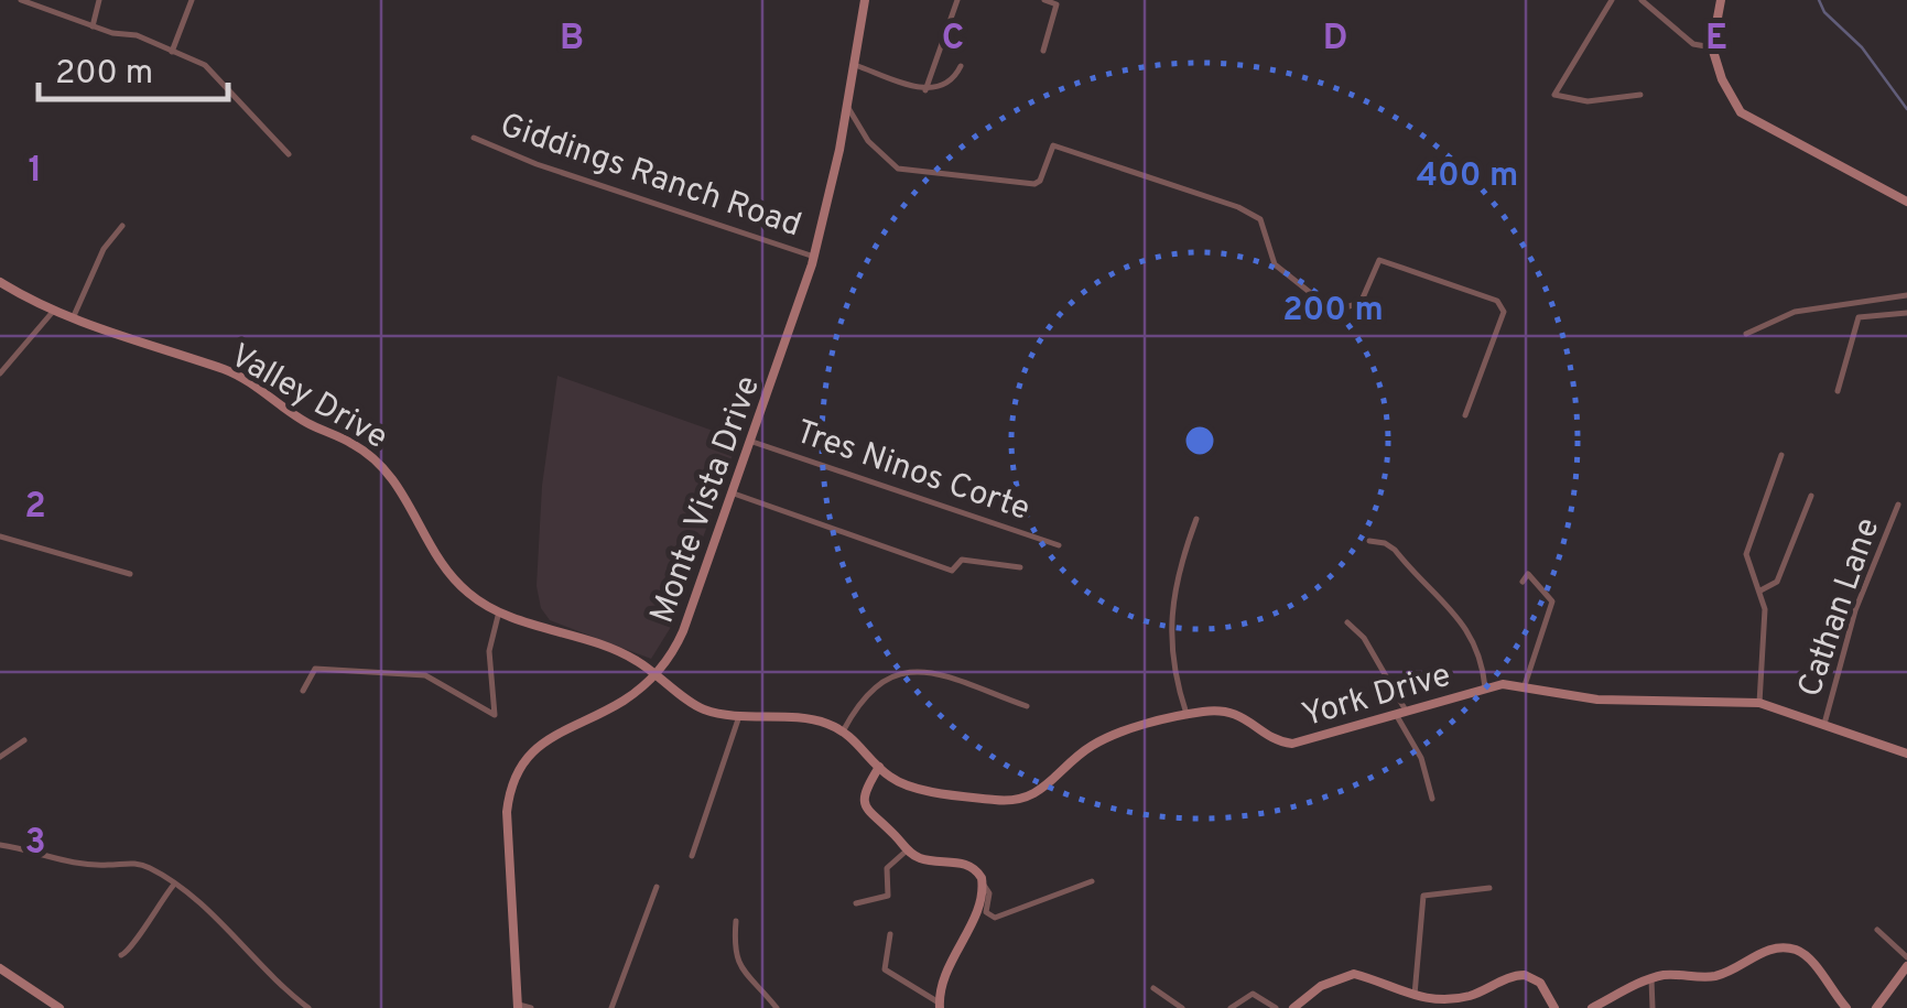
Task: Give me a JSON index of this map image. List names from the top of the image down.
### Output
{
  "streets": {
    "street": [
      "Giddings Ranch Road",
      "Valley Drive",
      "Tres Ninos Corte",
      "Monte Vista Drive",
      "Cathan Lane",
      "York Drive"
    ]
  },
  "crossings": [
    ["Giddings Ranch Road", "Monte Vista Drive"],
    ["Valley Drive", "Monte Vista Drive"],
    ["Tres Ninos Corte", "Monte Vista Drive"],
    ["Cathan Lane", "York Drive"]
  ],
  "scale_bar": "200 m",
  "grid": {
    "columns": [
      "B",
      "C",
      "D",
      "E"
    ],
    "rows": ["1", "2", "3"]
  },
  "rings": ["400 m", "200 m"]
}
